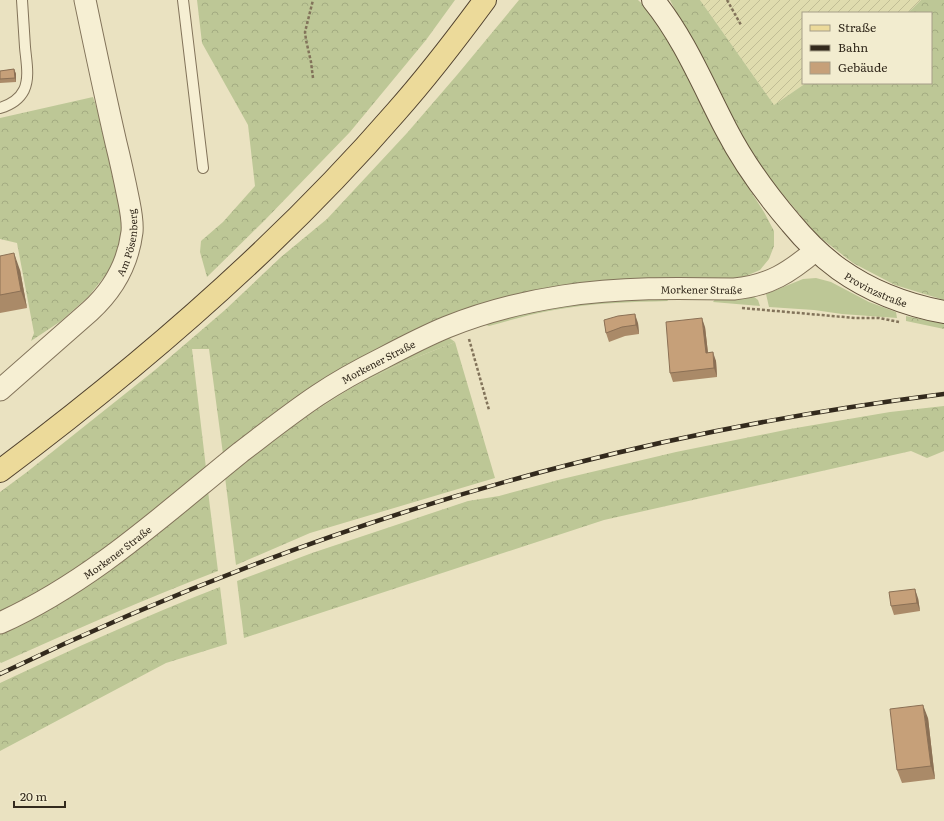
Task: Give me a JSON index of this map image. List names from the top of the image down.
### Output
{
  "streets": {
    "main road": ["Provinzstraße"],
    "street": ["Am Pösenberg", "Morkener Straße"]
  },
  "crossings": [
    ["Morkener Straße", "Provinzstraße"]
  ],
  "legend": ["Straße", "Bahn", "Gebäude"],
  "scale_bar": "20 m"
}
